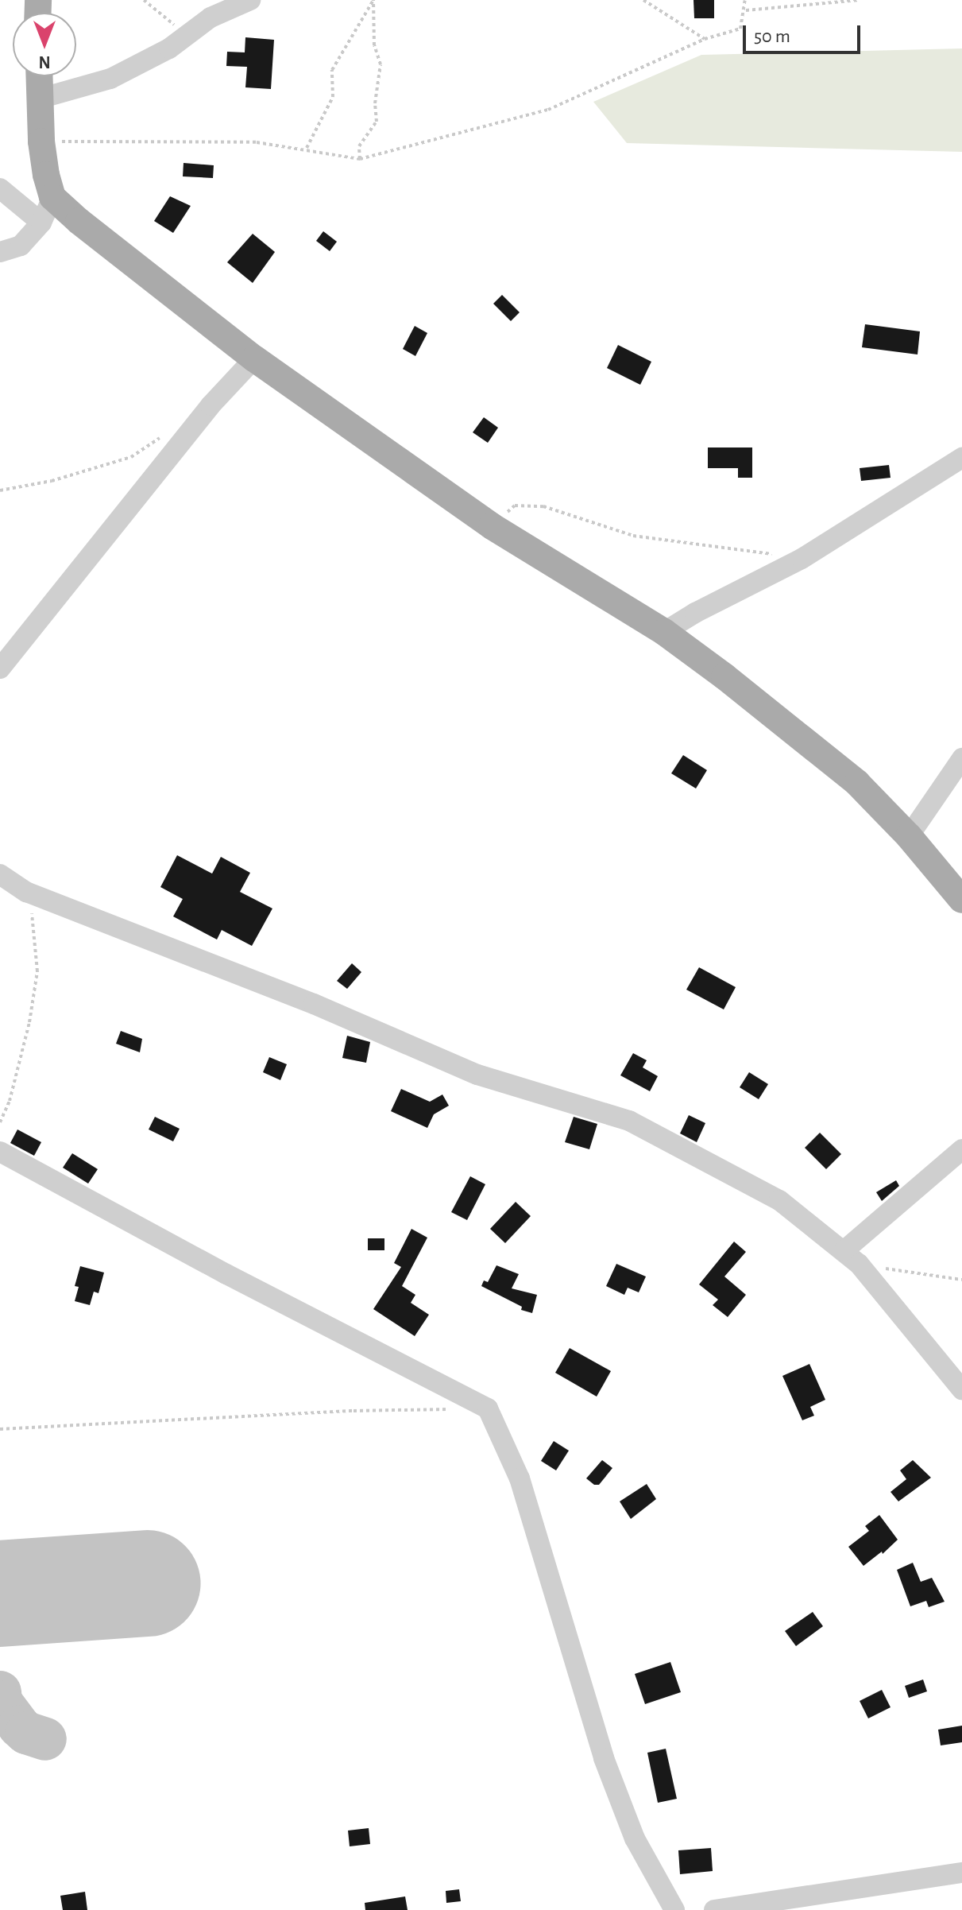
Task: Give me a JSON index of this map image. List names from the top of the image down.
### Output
{
  "scale_bar": "50 m",
  "north": "bottom"
}
